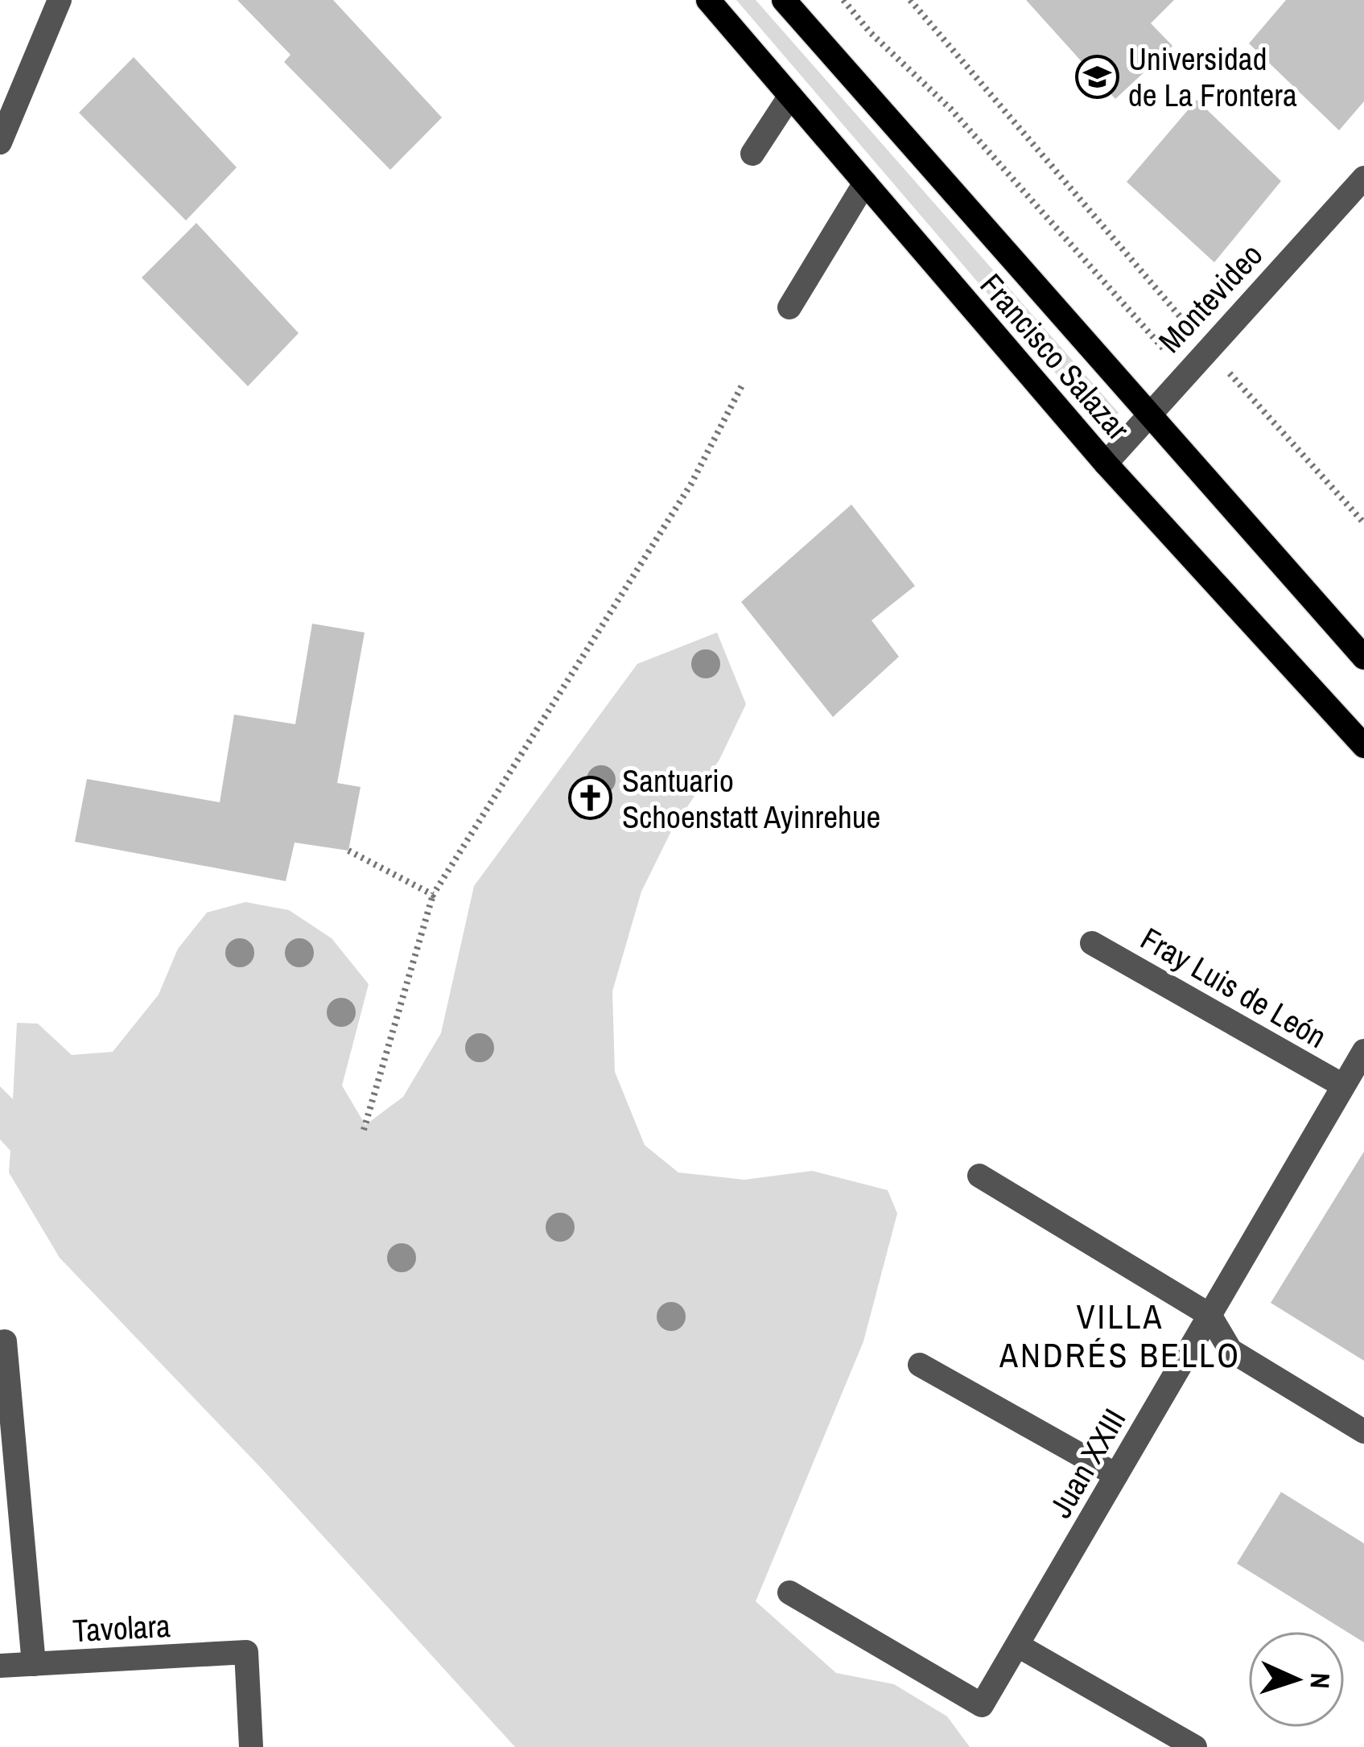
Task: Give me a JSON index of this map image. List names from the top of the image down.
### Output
{
  "streets": {
    "main road": ["Francisco Salazar"],
    "street": [
      "Montevideo",
      "Fray Luis de León",
      "Juan XXIII",
      "Tavolara"
    ]
  },
  "crossings": [
    ["Montevideo", "Francisco Salazar"],
    ["Fray Luis de León", "Juan XXIII"]
  ],
  "districts": ["VILLA ANDRÉS BELLO"],
  "places": {
    "school or university": ["Universidad de La Frontera"],
    "church": ["Santuario Schoenstatt Ayinrehue"]
  },
  "north": "right"
}
